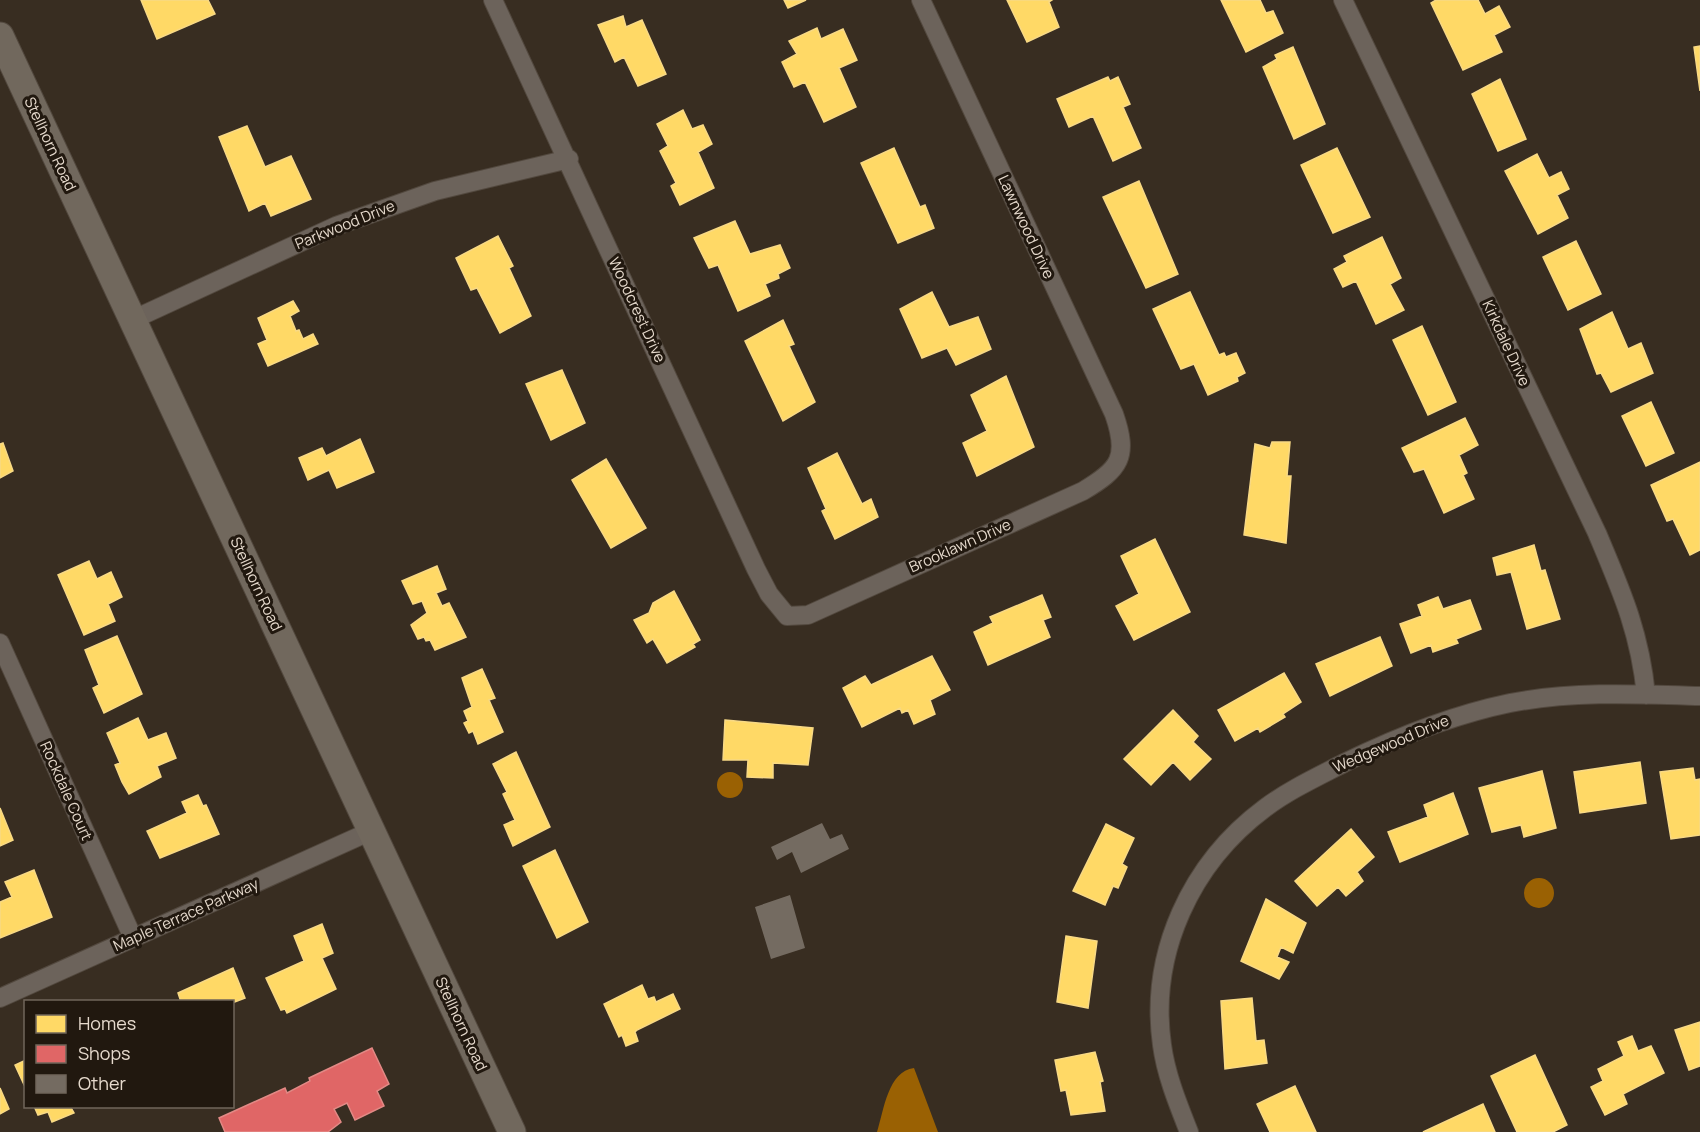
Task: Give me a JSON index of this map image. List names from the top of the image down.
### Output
{
  "streets": {
    "main road": ["Stellhorn Road"],
    "street": [
      "Parkwood Drive",
      "Lawnwood Drive",
      "Woodcrest Drive",
      "Kirkdale Drive",
      "Brooklawn Drive",
      "Wedgewood Drive",
      "Rockdale Court",
      "Maple Terrace Parkway"
    ]
  },
  "crossings": [
    ["Stellhorn Road", "Parkwood Drive"],
    ["Stellhorn Road", "Maple Terrace Parkway"],
    ["Parkwood Drive", "Woodcrest Drive"],
    ["Lawnwood Drive", "Brooklawn Drive"],
    ["Woodcrest Drive", "Brooklawn Drive"],
    ["Kirkdale Drive", "Wedgewood Drive"],
    ["Rockdale Court", "Maple Terrace Parkway"]
  ],
  "legend": ["Homes", "Shops", "Other"]
}
